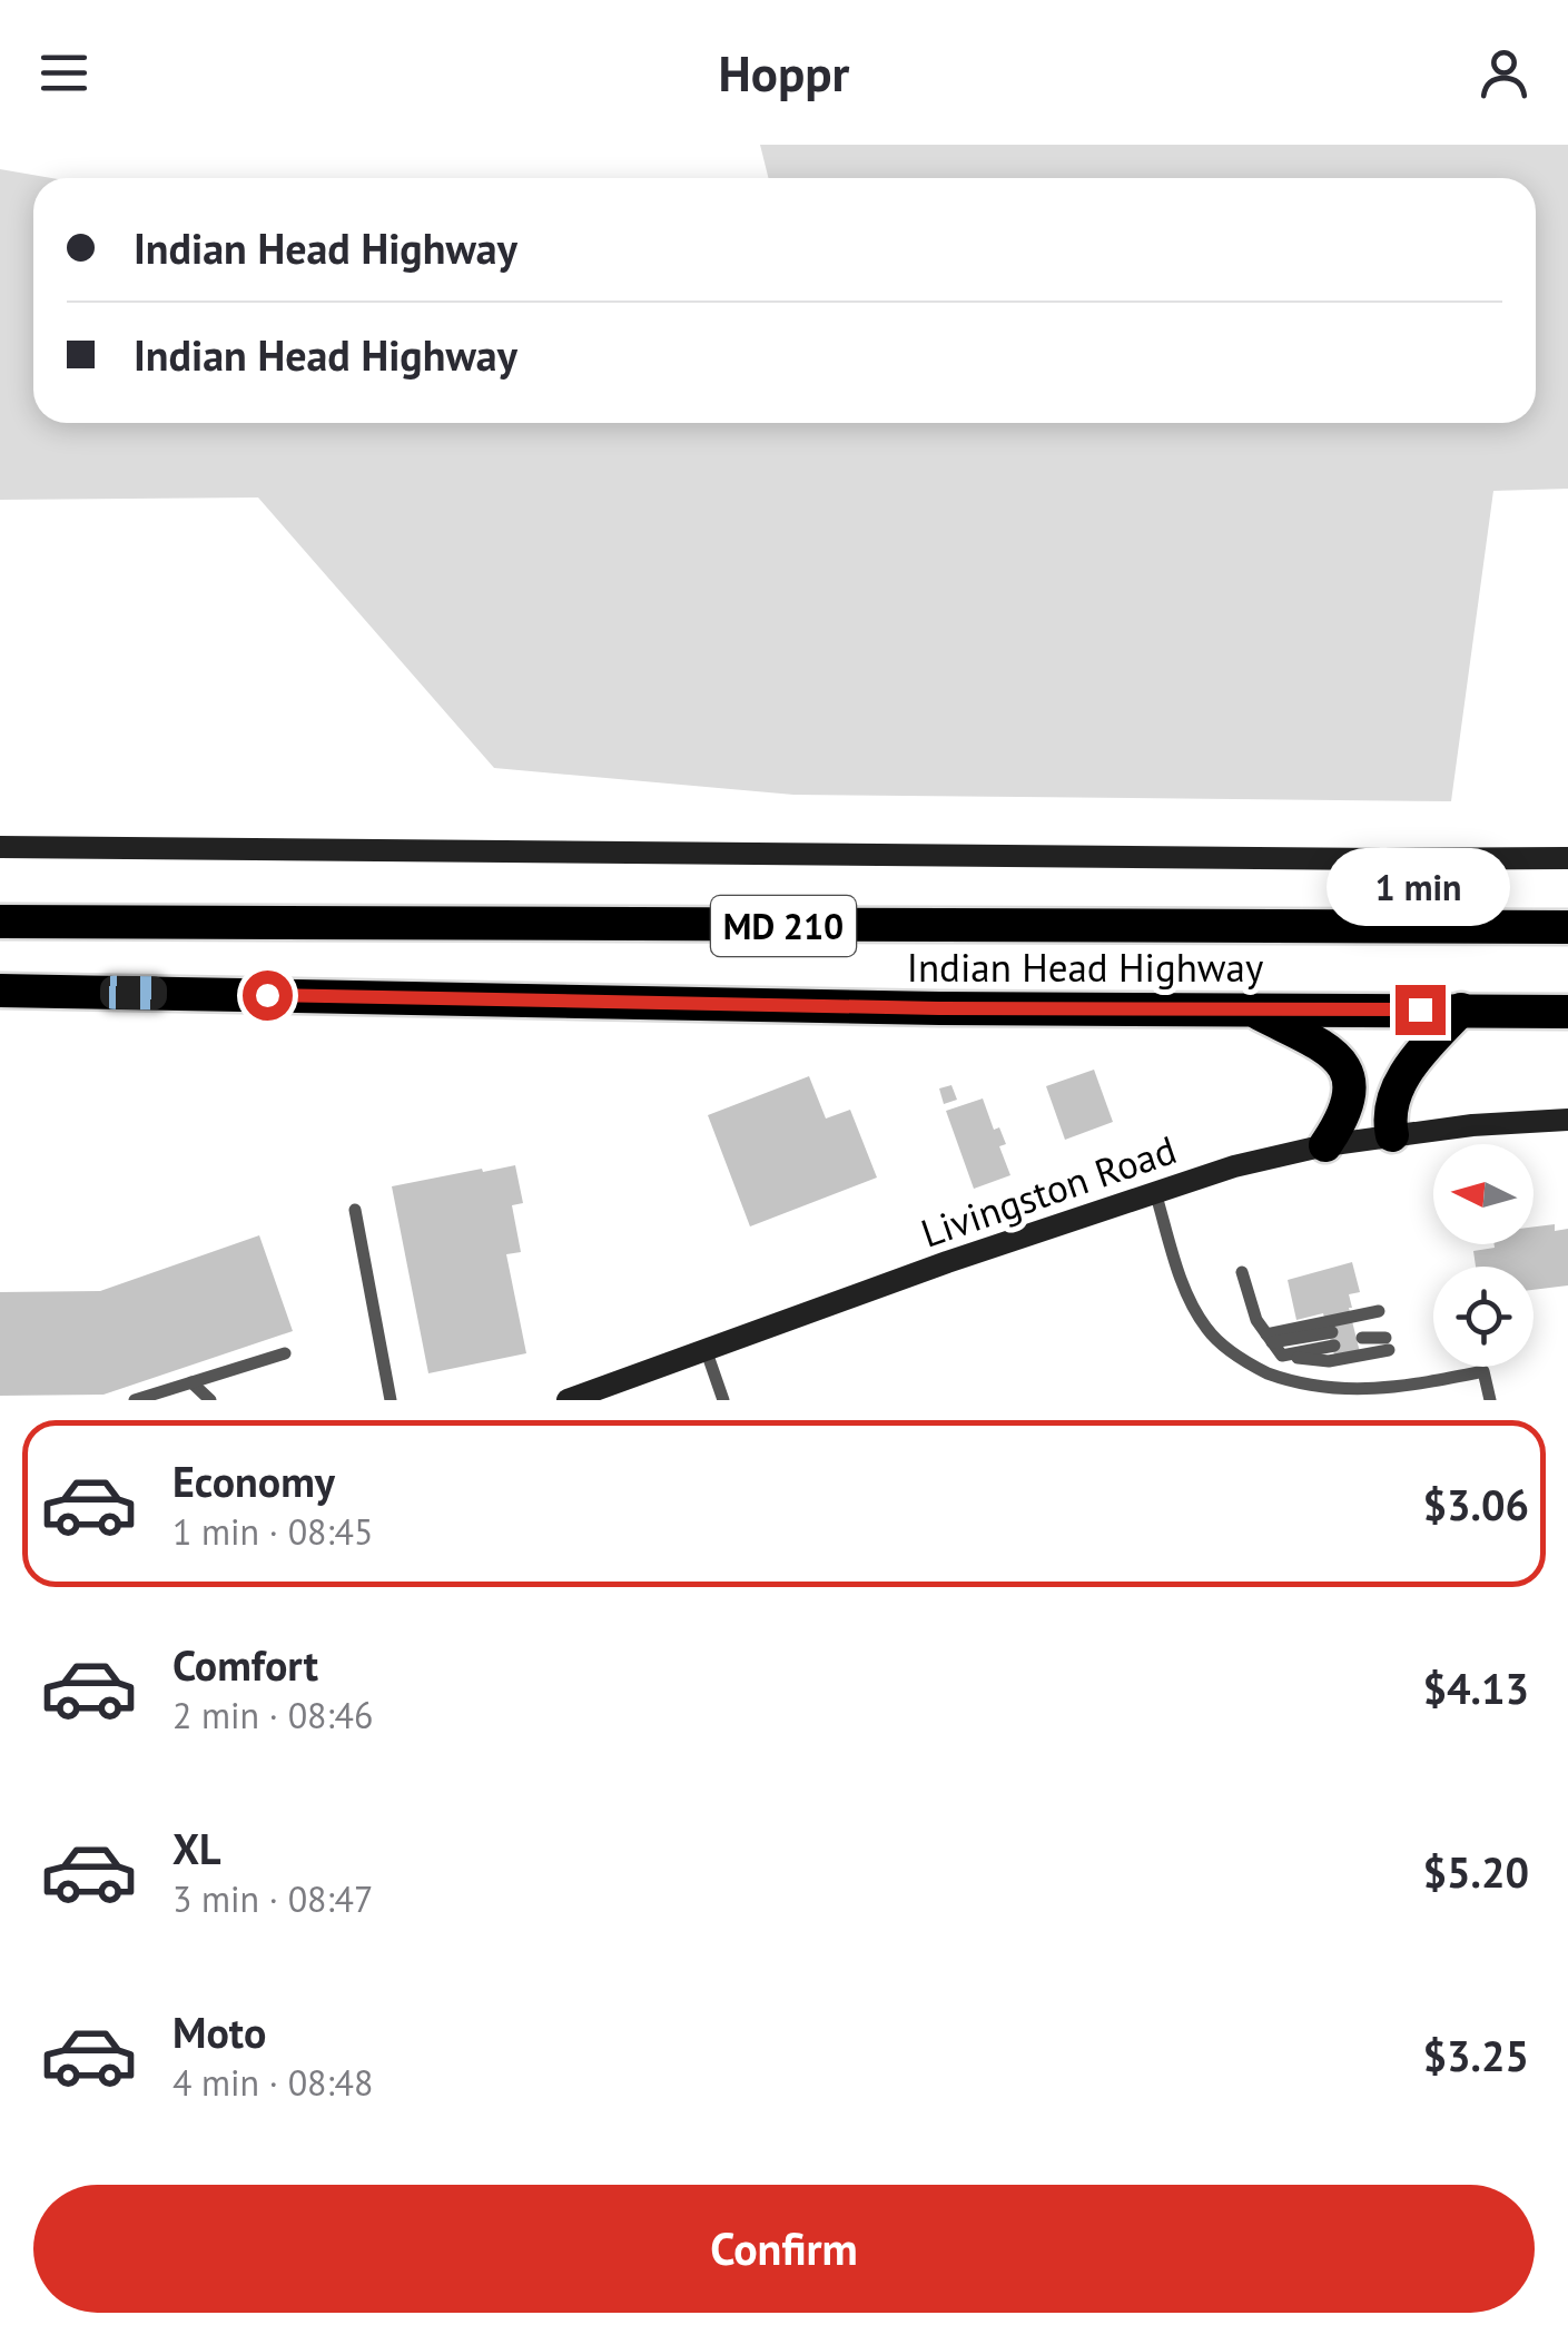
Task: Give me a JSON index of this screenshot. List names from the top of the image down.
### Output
{
  "streets": {
    "highway": ["MD 210", "Indian Head Highway"],
    "street": ["Livingston Road"]
  },
  "north": "left",
  "page": {
    "header": "Hoppr",
    "banner": ["Indian Head Highway", "Indian Head Highway"],
    "bubble": "1 min",
    "list": [
      {
        "name": "Economy",
        "note": "1 min · 08:45",
        "value": "$3.06"
      },
      {
        "name": "Comfort",
        "note": "2 min · 08:46",
        "value": "$4.13"
      },
      {
        "name": "XL",
        "note": "3 min · 08:47",
        "value": "$5.20"
      },
      {
        "name": "Moto",
        "note": "4 min · 08:48",
        "value": "$3.25"
      }
    ],
    "buttons": "Confirm"
  }
}
